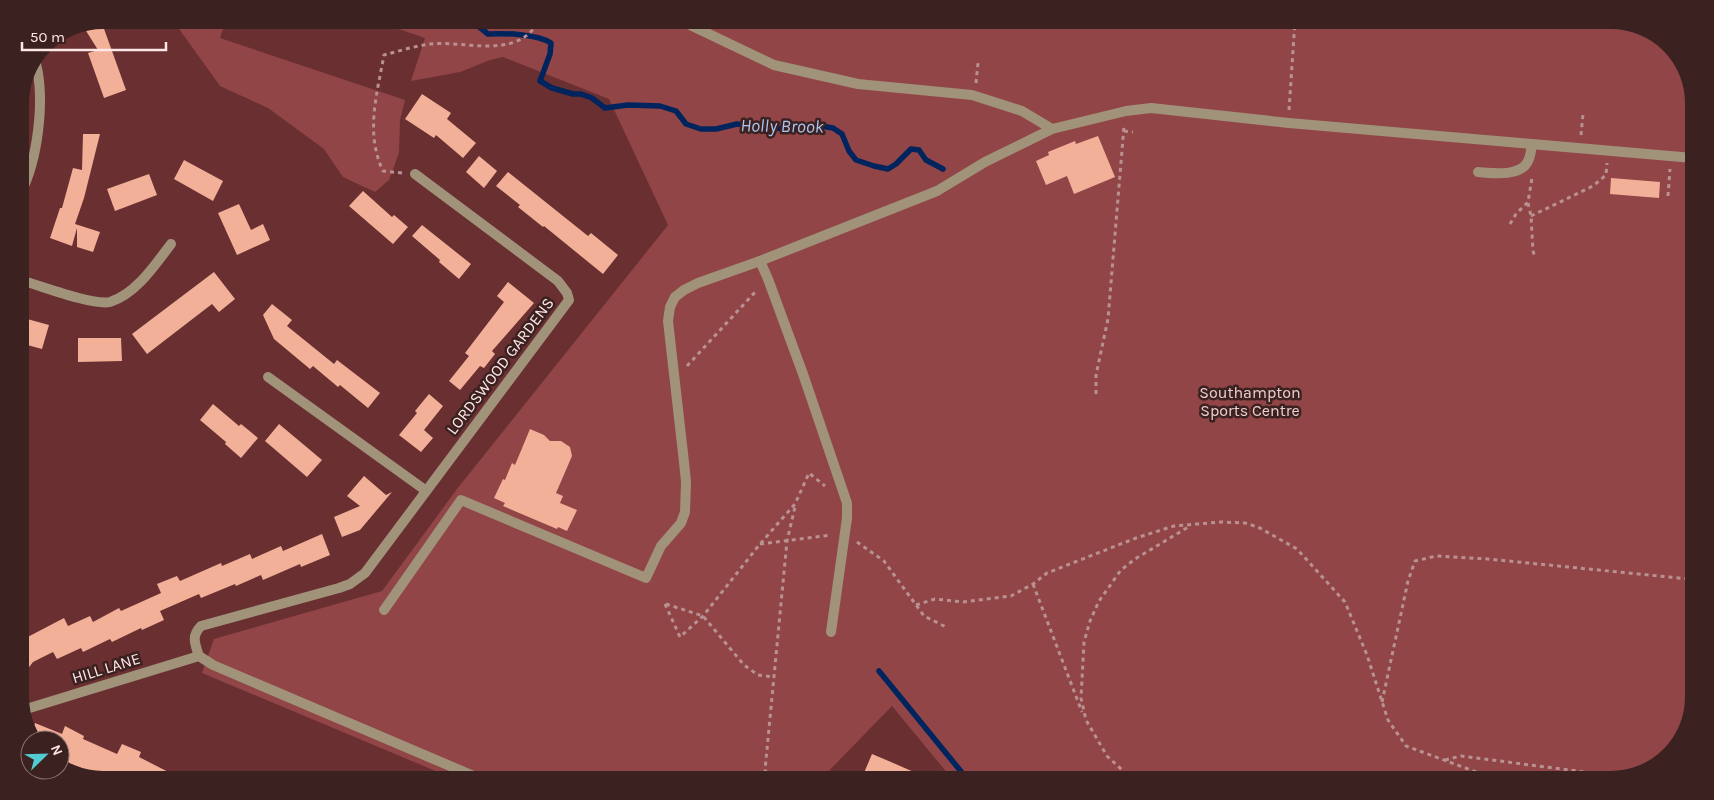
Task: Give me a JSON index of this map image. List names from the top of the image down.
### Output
{
  "streets": {
    "street": ["LORDSWOOD GARDENS", "HILL LANE"]
  },
  "crossings": [
    ["LORDSWOOD GARDENS", "HILL LANE"]
  ],
  "water": ["Holly Brook"],
  "parks": ["Southampton Sports Centre"],
  "scale_bar": "50 m",
  "north": "top right"
}
